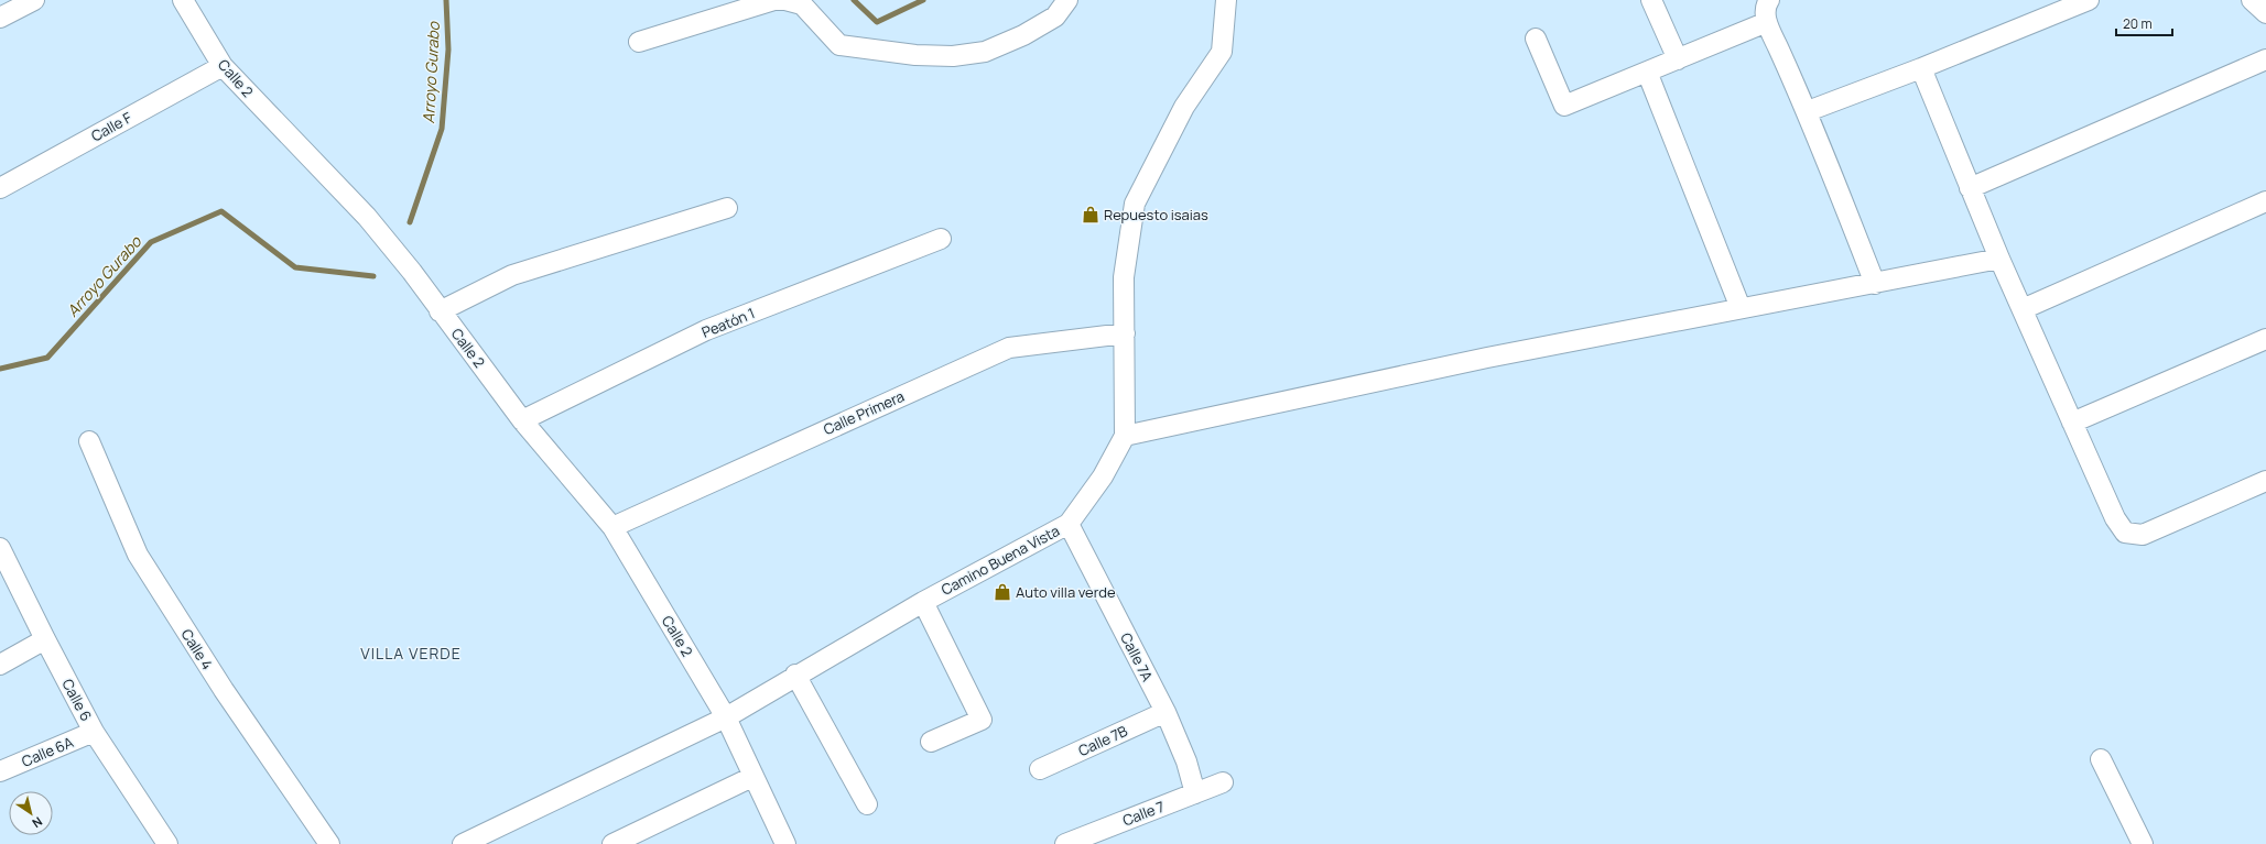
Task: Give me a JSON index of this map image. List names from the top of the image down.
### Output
{
  "streets": {
    "street": [
      "Calle 2",
      "Calle F",
      "Peatón 1",
      "Calle Primera",
      "Camino Buena Vista",
      "Calle 4",
      "Calle 7A",
      "Calle 6",
      "Calle 7B",
      "Calle 6A",
      "Calle 7"
    ]
  },
  "crossings": [
    ["Calle 2", "Calle F"],
    ["Calle 2", "Peatón 1"],
    ["Calle 2", "Calle Primera"],
    ["Calle 2", "Camino Buena Vista"],
    ["Calle Primera", "Camino Buena Vista"],
    ["Camino Buena Vista", "Calle 7A"],
    ["Calle 7A", "Calle 7B"],
    ["Calle 7A", "Calle 7"],
    ["Calle 6", "Calle 6A"]
  ],
  "districts": ["VILLA VERDE"],
  "water": ["Arroyo Gurabo"],
  "places": {
    "shop": ["Repuesto isaias", "Auto villa verde"]
  },
  "scale_bar": "20 m",
  "north": "bottom right"
}
